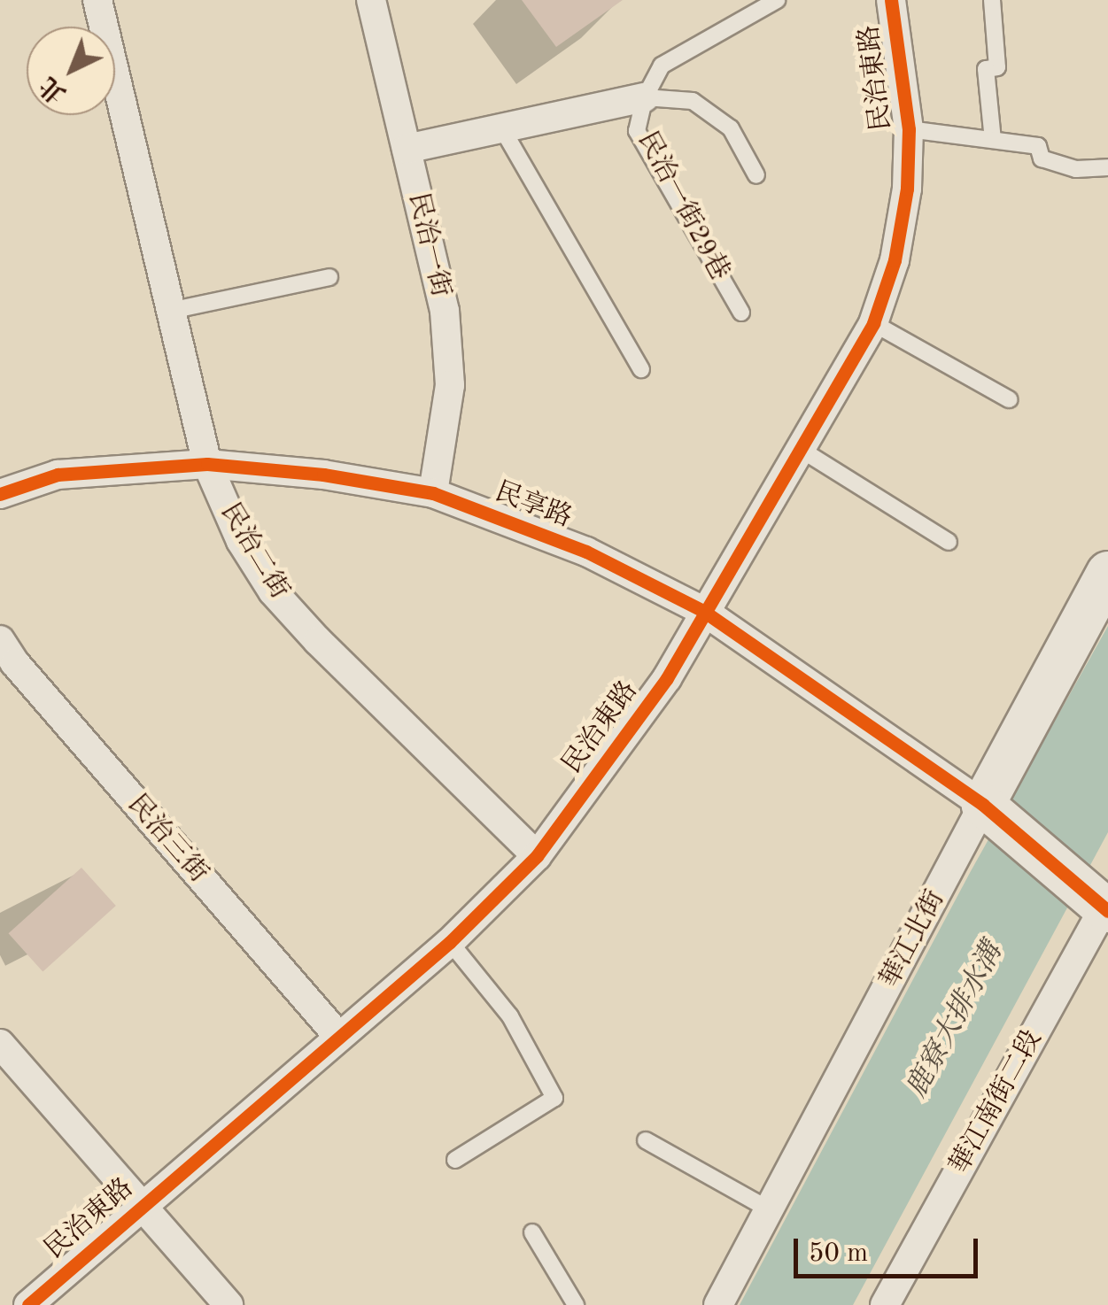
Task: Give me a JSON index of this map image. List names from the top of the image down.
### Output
{
  "streets": {
    "street": [
      "民治東路",
      "民治一街29巷",
      "民治一街",
      "民享路",
      "民治二街",
      "民治三街",
      "華江北街",
      "華江南街二段"
    ]
  },
  "crossings": [
    ["民治東路", "民享路"],
    ["民治東路", "民治二街"],
    ["民治東路", "民治三街"],
    ["民治一街29巷", "民治一街"],
    ["民治一街", "民享路"],
    ["民享路", "民治二街"],
    ["民享路", "華江北街"]
  ],
  "water": ["鹿寮大排水溝"],
  "scale_bar": "50 m",
  "north": "bottom left"
}
